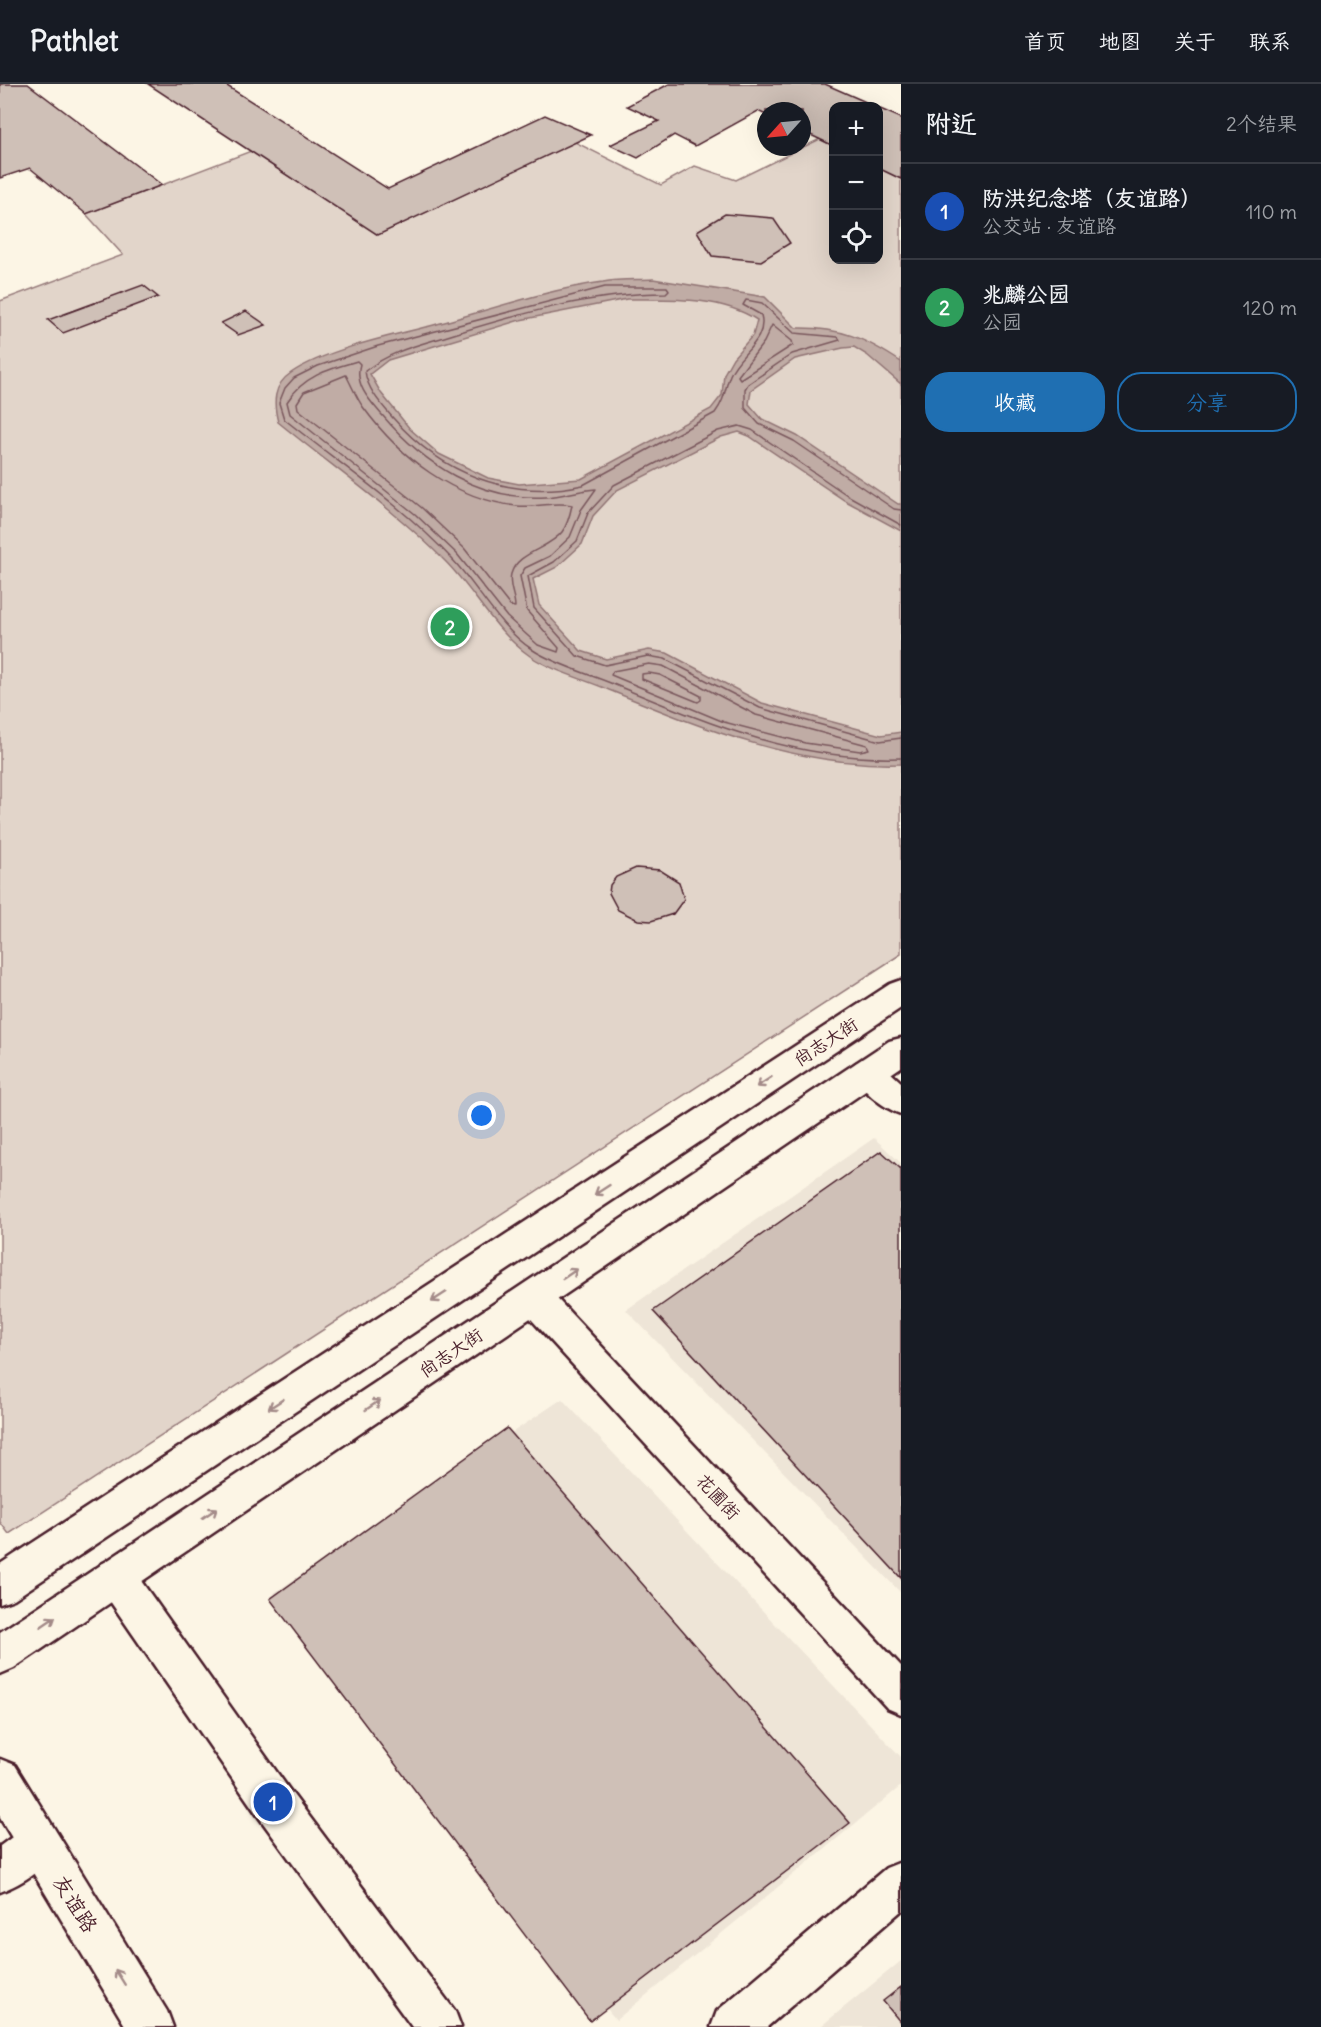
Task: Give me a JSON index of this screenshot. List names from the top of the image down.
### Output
{
  "streets": {
    "main road": ["尚志大街", "花圃街", "友谊路"]
  },
  "crossings": [
    ["尚志大街", "花圃街"]
  ],
  "north": "bottom left",
  "page": {
    "header": "Pathlet",
    "nav": [
      "首页",
      "地图",
      "关于",
      "联系"
    ],
    "heading": ["附近", "2个结果"],
    "map_buttons": ["+", "−"],
    "list": [
      {
        "mark": "1",
        "name": "防洪纪念塔（友谊路）",
        "note": "公交站 · 友谊路",
        "value": "110 m"
      },
      {
        "mark": "2",
        "name": "兆麟公园",
        "note": "公园",
        "value": "120 m"
      }
    ],
    "buttons": ["收藏", "分享"],
    "pins": ["2", "1"]
  }
}
